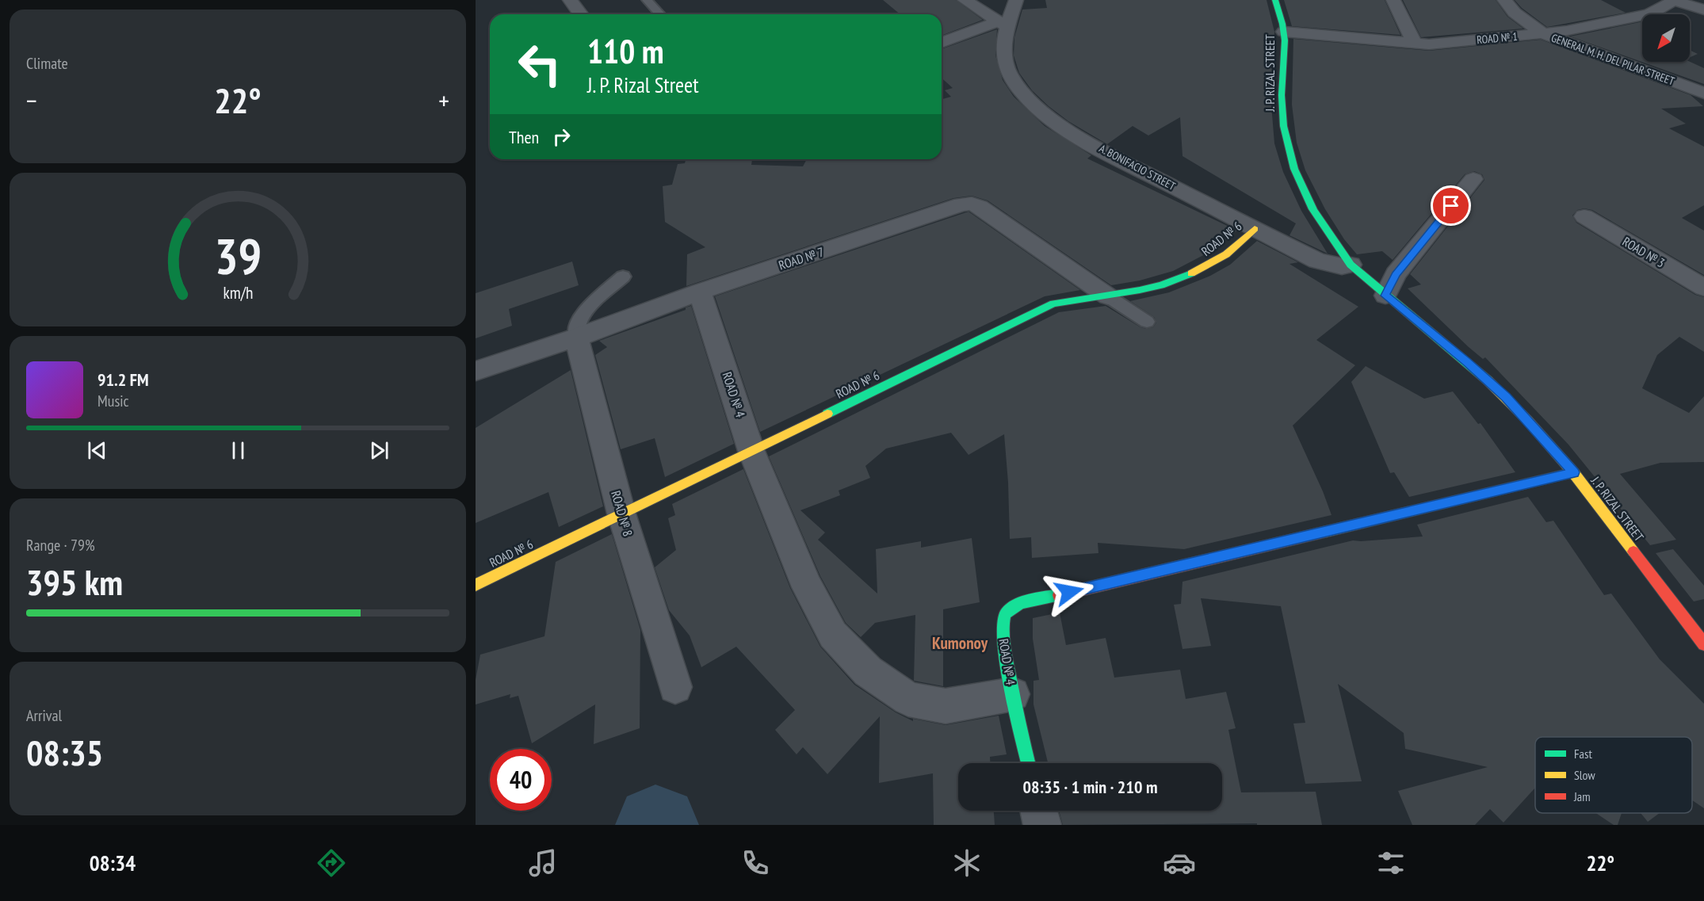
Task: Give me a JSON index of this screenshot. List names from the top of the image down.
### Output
{
  "streets": {
    "street": [
      "ROAD № 1",
      "GENERAL M. H. DEL PILAR STREET",
      "J. P. RIZAL STREET",
      "A. BONIFACIO STREET",
      "ROAD № 6",
      "ROAD № 3",
      "ROAD № 7",
      "ROAD № 4",
      "ROAD № 8"
    ]
  },
  "crossings": [
    ["ROAD № 1", "GENERAL M. H. DEL PILAR STREET"],
    ["ROAD № 1", "J. P. RIZAL STREET"],
    ["J. P. RIZAL STREET", "A. BONIFACIO STREET"],
    ["J. P. RIZAL STREET", "ROAD № 4"],
    ["A. BONIFACIO STREET", "ROAD № 6"],
    ["ROAD № 6", "ROAD № 7"],
    ["ROAD № 6", "ROAD № 4"],
    ["ROAD № 6", "ROAD № 8"],
    ["ROAD № 7", "ROAD № 4"],
    ["ROAD № 7", "ROAD № 8"]
  ],
  "districts": ["Kumonoy"],
  "legend": ["Fast", "Slow", "Jam"],
  "north": "bottom left",
  "page": {
    "tile": [
      "Climate",
      ["Range · 79%", "395 km"],
      ["Arrival", "08:35"]
    ],
    "turn": ["110 m", "J. P. Rizal Street"],
    "heat": ["−", "22°", "+"],
    "then": "Then",
    "song": ["91.2 FM", "Music"],
    "limit": "40",
    "trip": "08:35 · 1 min · 210 m",
    "tabs": ["08:34", "22°"],
    "gauge": ["39", "km/h"]
  }
}
